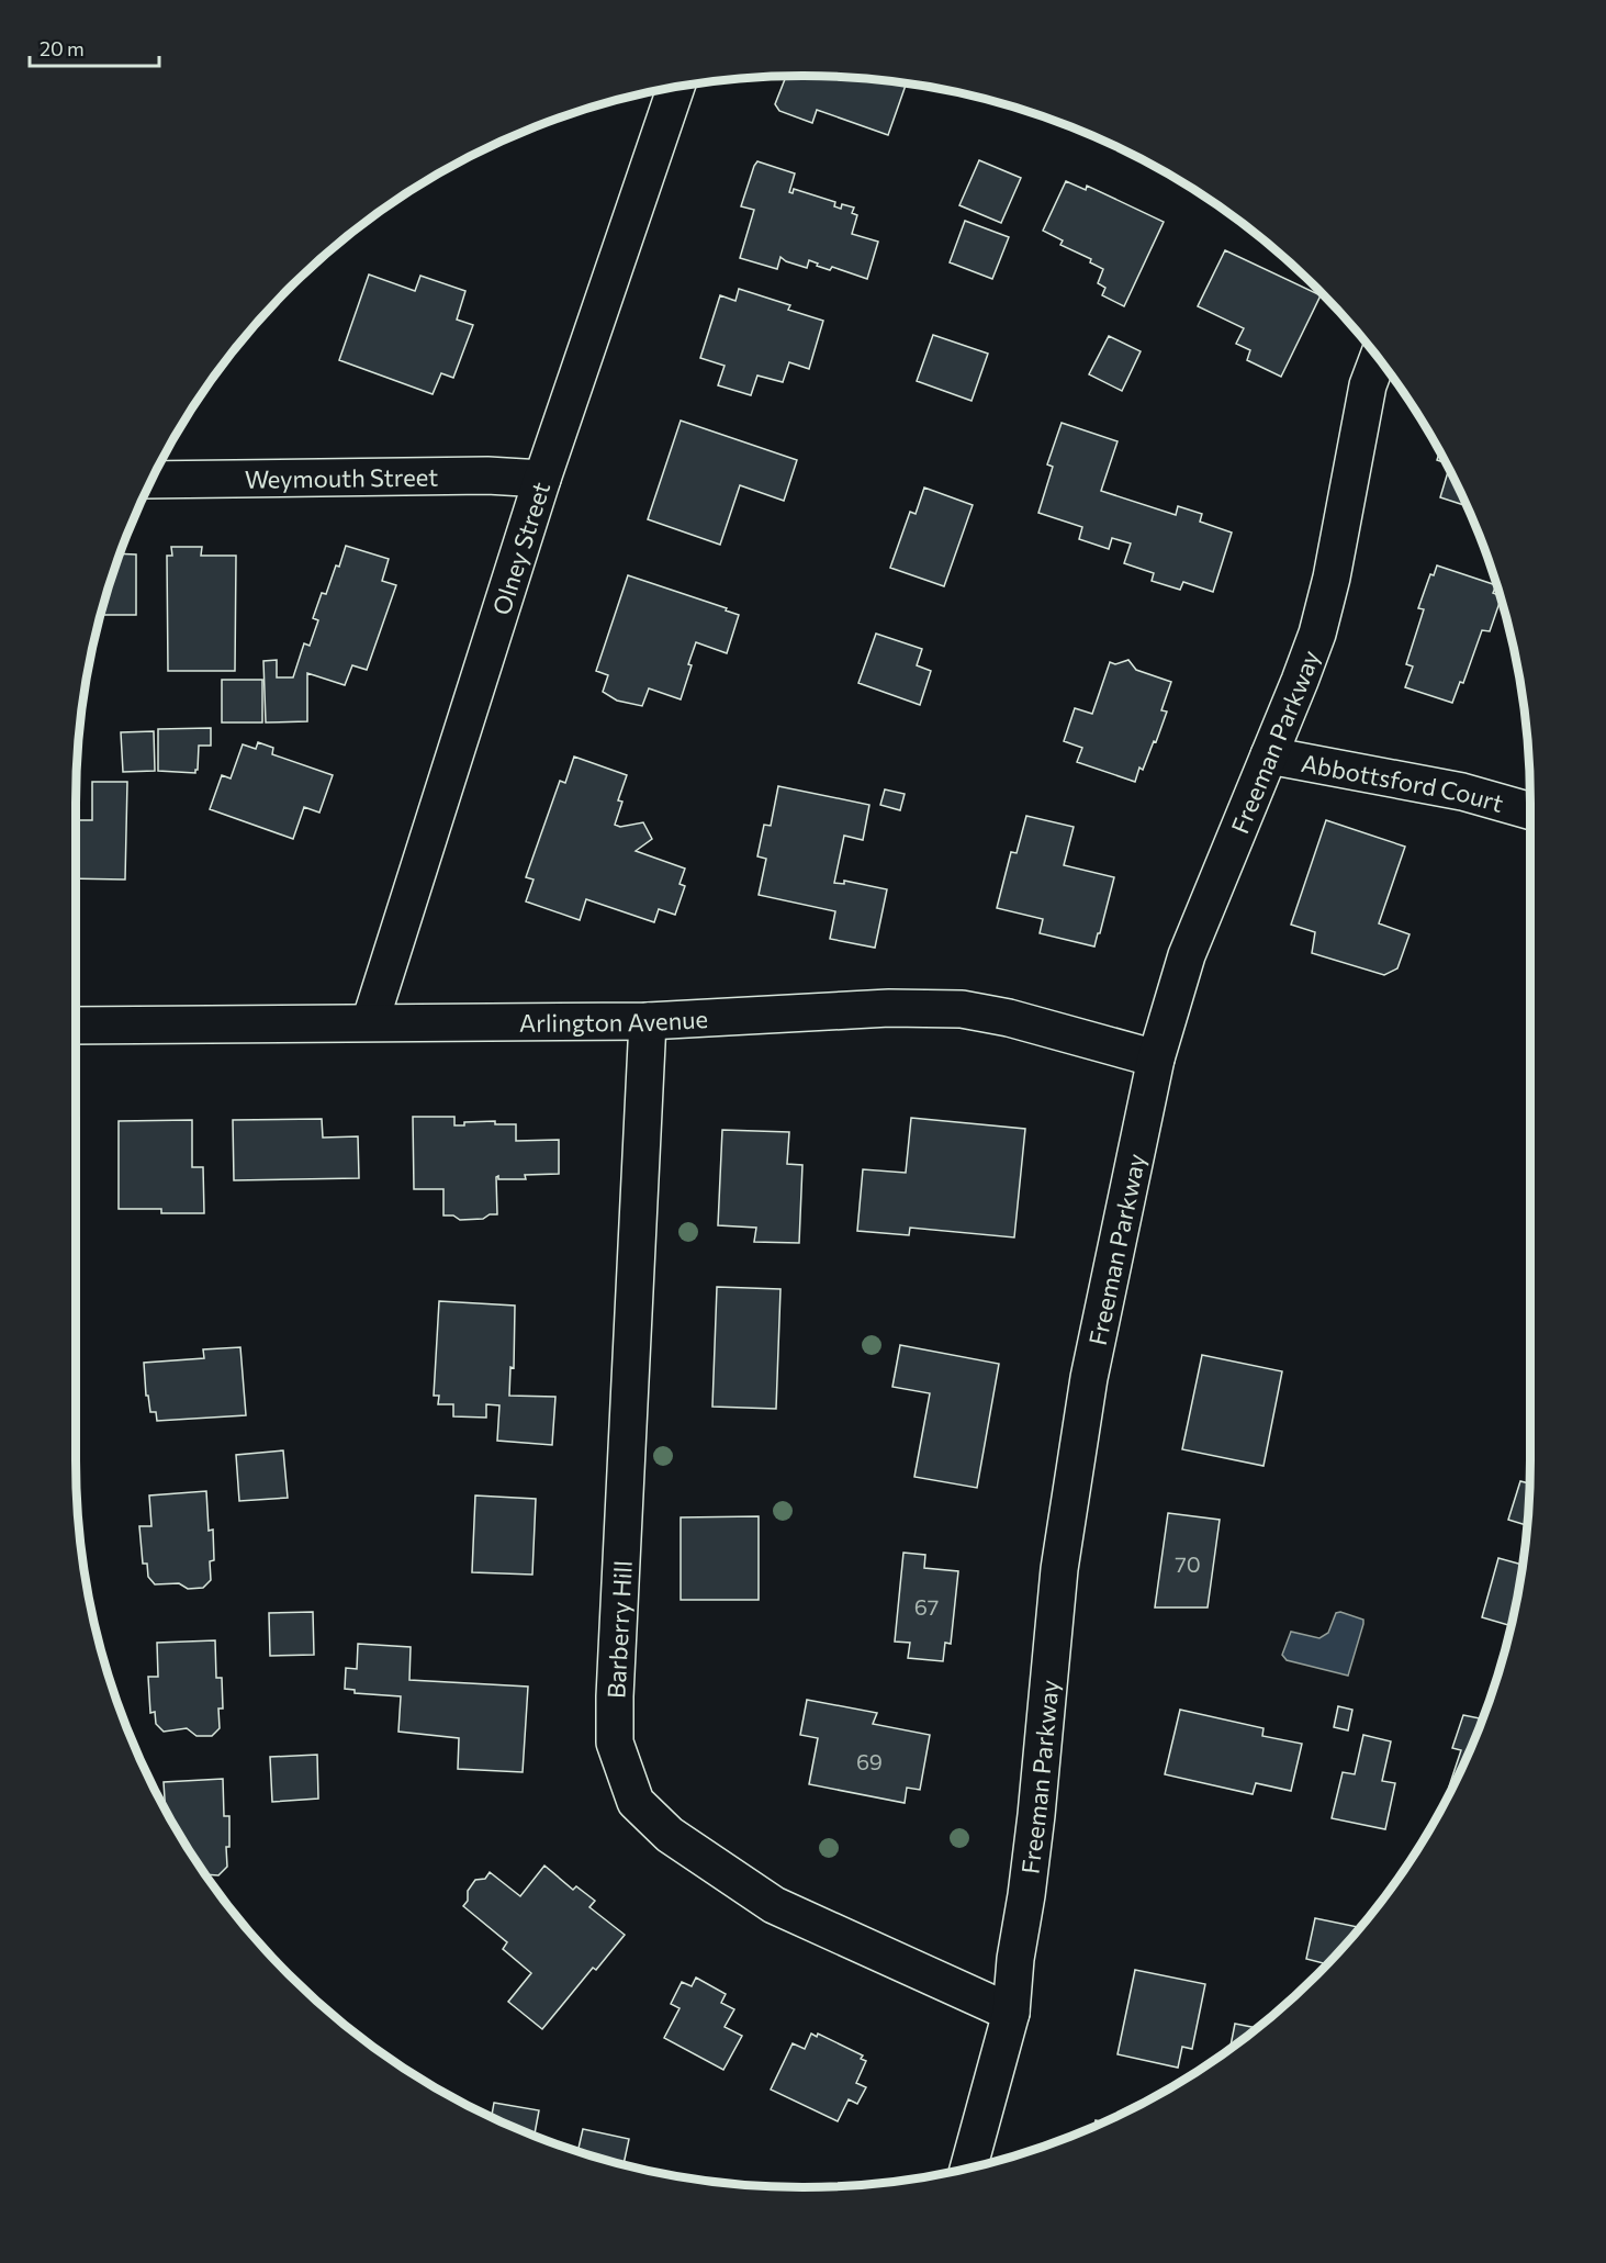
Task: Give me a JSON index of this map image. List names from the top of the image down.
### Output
{
  "streets": {
    "street": [
      "Weymouth Street",
      "Olney Street",
      "Freeman Parkway",
      "Abbottsford Court",
      "Arlington Avenue",
      "Barberry Hill"
    ]
  },
  "crossings": [
    ["Weymouth Street", "Olney Street"],
    ["Olney Street", "Arlington Avenue"],
    ["Freeman Parkway", "Abbottsford Court"],
    ["Freeman Parkway", "Arlington Avenue"],
    ["Freeman Parkway", "Barberry Hill"],
    ["Arlington Avenue", "Barberry Hill"]
  ],
  "house_numbers": ["70", "67", "69"],
  "scale_bar": "20 m"
}
